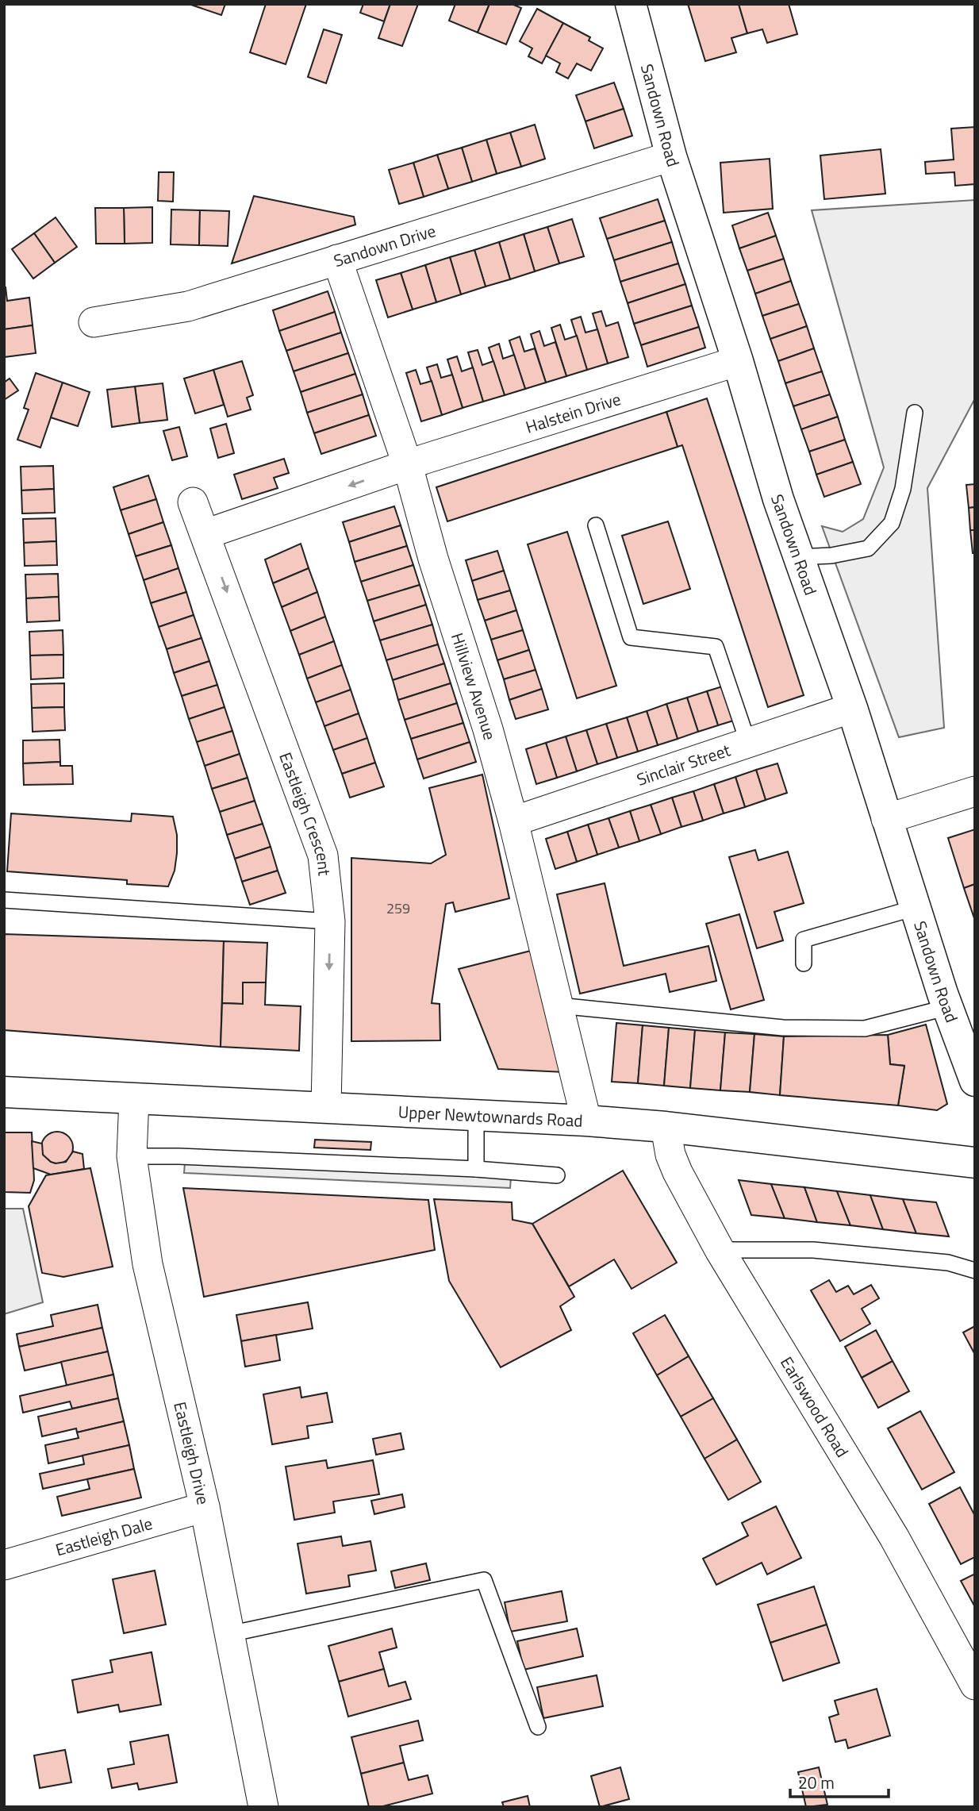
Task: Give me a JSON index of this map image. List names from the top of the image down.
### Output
{
  "streets": {
    "street": [
      "Sandown Road",
      "Sandown Drive",
      "Halstein Drive",
      "Hillview Avenue",
      "Sinclair Street",
      "Eastleigh Crescent",
      "Upper Newtownards Road",
      "Earlswood Road",
      "Eastleigh Drive",
      "Eastleigh Dale"
    ]
  },
  "crossings": [
    ["Sandown Road", "Sandown Drive"],
    ["Sandown Road", "Halstein Drive"],
    ["Sandown Road", "Sinclair Street"],
    ["Sandown Drive", "Hillview Avenue"],
    ["Halstein Drive", "Hillview Avenue"],
    ["Hillview Avenue", "Sinclair Street"],
    ["Hillview Avenue", "Upper Newtownards Road"],
    ["Eastleigh Crescent", "Upper Newtownards Road"],
    ["Upper Newtownards Road", "Earlswood Road"],
    ["Upper Newtownards Road", "Eastleigh Drive"],
    ["Eastleigh Drive", "Eastleigh Dale"]
  ],
  "one_way": ["Eastleigh Crescent"],
  "house_numbers": ["259"],
  "scale_bar": "20 m"
}
